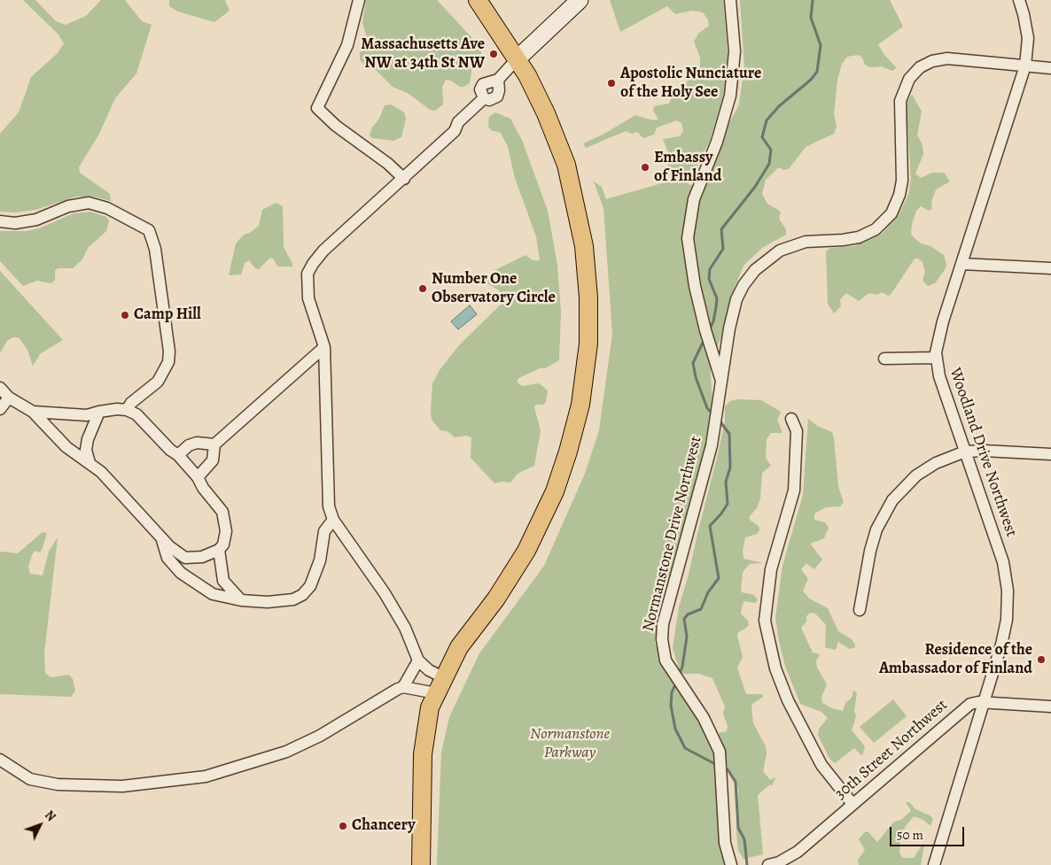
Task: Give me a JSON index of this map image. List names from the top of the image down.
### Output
{
  "streets": {
    "street": ["Woodland Drive Northwest", "Normanstone Drive Northwest", "30th Street Northwest"]
  },
  "crossings": [
    ["Woodland Drive Northwest", "Normanstone Drive Northwest"],
    ["Woodland Drive Northwest", "30th Street Northwest"]
  ],
  "parks": ["Normanstone Parkway"],
  "places": [
    "Massachusetts Ave NW at 34th St NW",
    "Apostolic Nunciature of the Holy See",
    "Embassy of Finland",
    "Number One Observatory Circle",
    "Camp Hill",
    "Residence of the Ambassador of Finland",
    "Chancery"
  ],
  "scale_bar": "50 m",
  "north": "top right"
}
